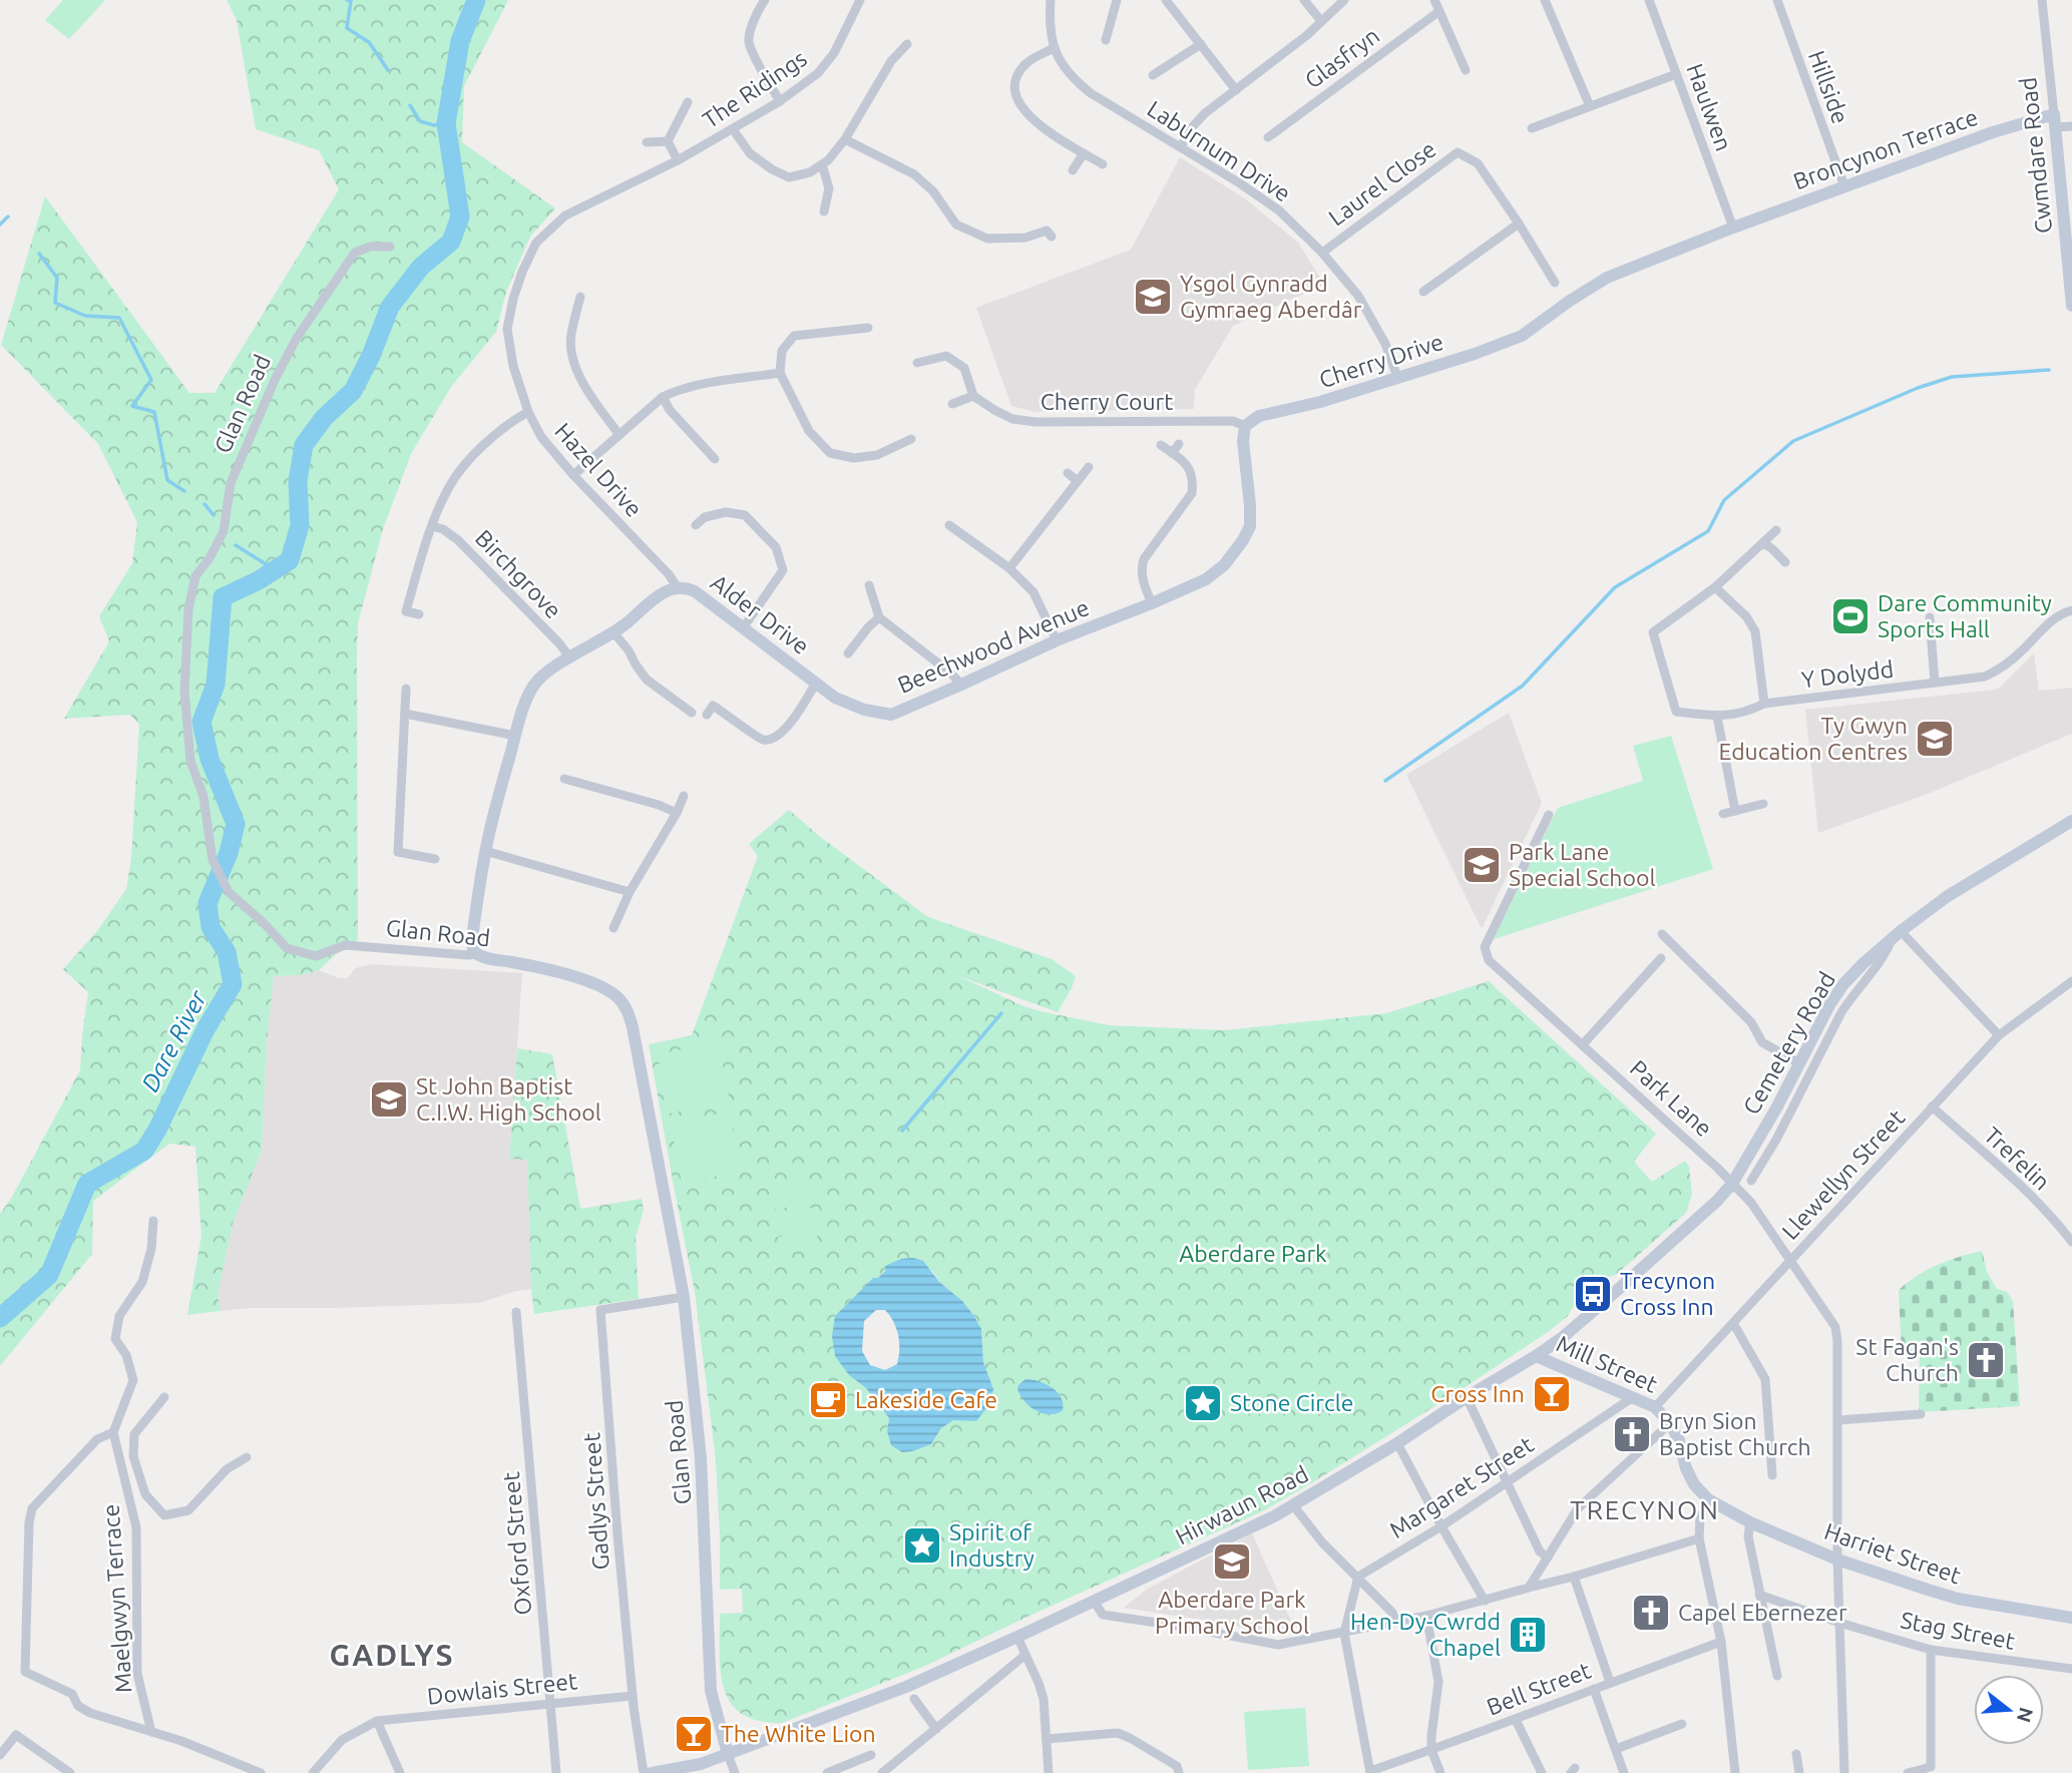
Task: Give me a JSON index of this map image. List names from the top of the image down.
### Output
{
  "streets": {
    "street": [
      "Glasfryn",
      "Hillside",
      "The Ridings",
      "Haulwen",
      "Broncynon Terrace",
      "Laburnum Drive",
      "Cwmdare Road",
      "Laurel Close",
      "Cherry Drive",
      "Cherry Court",
      "Glan Road",
      "Hazel Drive",
      "Birchgrove",
      "Alder Drive",
      "Beechwood Avenue",
      "Y Dolydd",
      "Cemetery Road",
      "Park Lane",
      "Trefelin",
      "Llewellyn Street",
      "Mill Street",
      "Margaret Street",
      "Gadlys Street",
      "Hirwaun Road",
      "Oxford Street",
      "Harriet Street",
      "Maelgwyn Terrace",
      "Stag Street",
      "Dowlais Street",
      "Bell Street"
    ]
  },
  "crossings": [
    ["Hillside", "Broncynon Terrace"],
    ["The Ridings", "Hazel Drive"],
    ["Haulwen", "Broncynon Terrace"],
    ["Haulwen", "Cherry Drive"],
    ["Broncynon Terrace", "Cwmdare Road"],
    ["Broncynon Terrace", "Cherry Drive"],
    ["Laburnum Drive", "Laurel Close"],
    ["Laburnum Drive", "Cherry Drive"],
    ["Cherry Drive", "Cherry Court"],
    ["Glan Road", "Gadlys Street"],
    ["Glan Road", "Hirwaun Road"],
    ["Hazel Drive", "Alder Drive"],
    ["Alder Drive", "Beechwood Avenue"],
    ["Cemetery Road", "Park Lane"],
    ["Cemetery Road", "Hirwaun Road"],
    ["Park Lane", "Llewellyn Street"],
    ["Park Lane", "Hirwaun Road"],
    ["Park Lane", "Harriet Street"],
    ["Park Lane", "Stag Street"],
    ["Trefelin", "Llewellyn Street"],
    ["Llewellyn Street", "Mill Street"],
    ["Mill Street", "Margaret Street"],
    ["Mill Street", "Hirwaun Road"],
    ["Mill Street", "Harriet Street"],
    ["Gadlys Street", "Dowlais Street"],
    ["Oxford Street", "Dowlais Street"]
  ],
  "districts": ["TRECYNON", "GADLYS"],
  "water": ["Dare River"],
  "parks": ["Aberdare Park"],
  "places": {
    "school or university": [
      "Ysgol Gynradd Gymraeg Aberdâr",
      "Ty Gwyn Education Centres",
      "Park Lane Special School",
      "St John Baptist C.I.W. High School",
      "Aberdare Park Primary School"
    ],
    "sports": ["Dare Community Sports Hall"],
    "bus stop": ["Trecynon Cross Inn"],
    "church": ["St Fagan's Church", "Bryn Sion Baptist Church", "Capel Ebernezer"],
    "bar": ["Cross Inn", "The White Lion"],
    "cafe": ["Lakeside Cafe"],
    "place": ["Stone Circle", "Spirit of Industry"],
    "building": ["Hen-Dy-Cwrdd Chapel"]
  },
  "north": "right"
}
